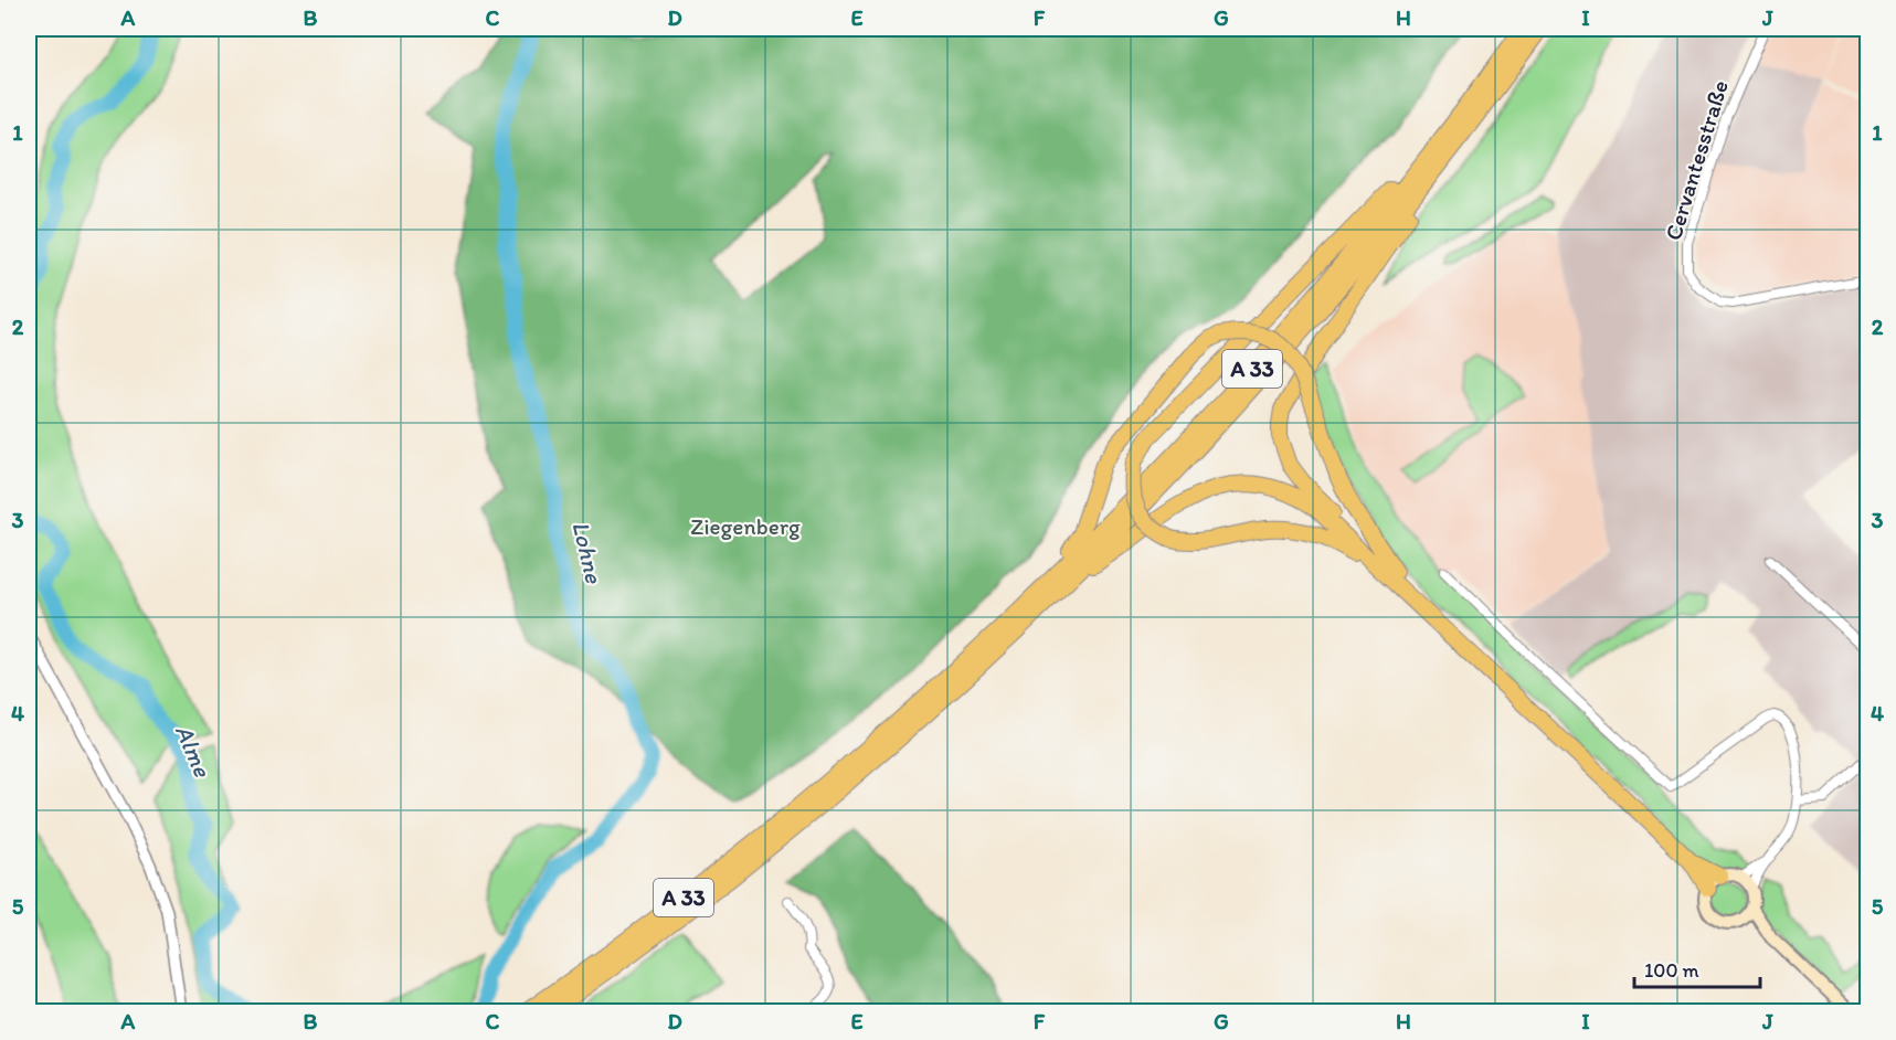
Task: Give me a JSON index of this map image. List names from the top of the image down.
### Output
{
  "streets": {
    "highway": ["A 33"],
    "street": ["Cervantesstraße"]
  },
  "water": ["Lohne", "Alme"],
  "parks": ["Ziegenberg"],
  "scale_bar": "100 m",
  "grid": {
    "columns": [
      "A",
      "B",
      "C",
      "D",
      "E",
      "F",
      "G",
      "H",
      "I",
      "J"
    ],
    "rows": [
      "1",
      "2",
      "3",
      "4",
      "5"
    ]
  }
}
